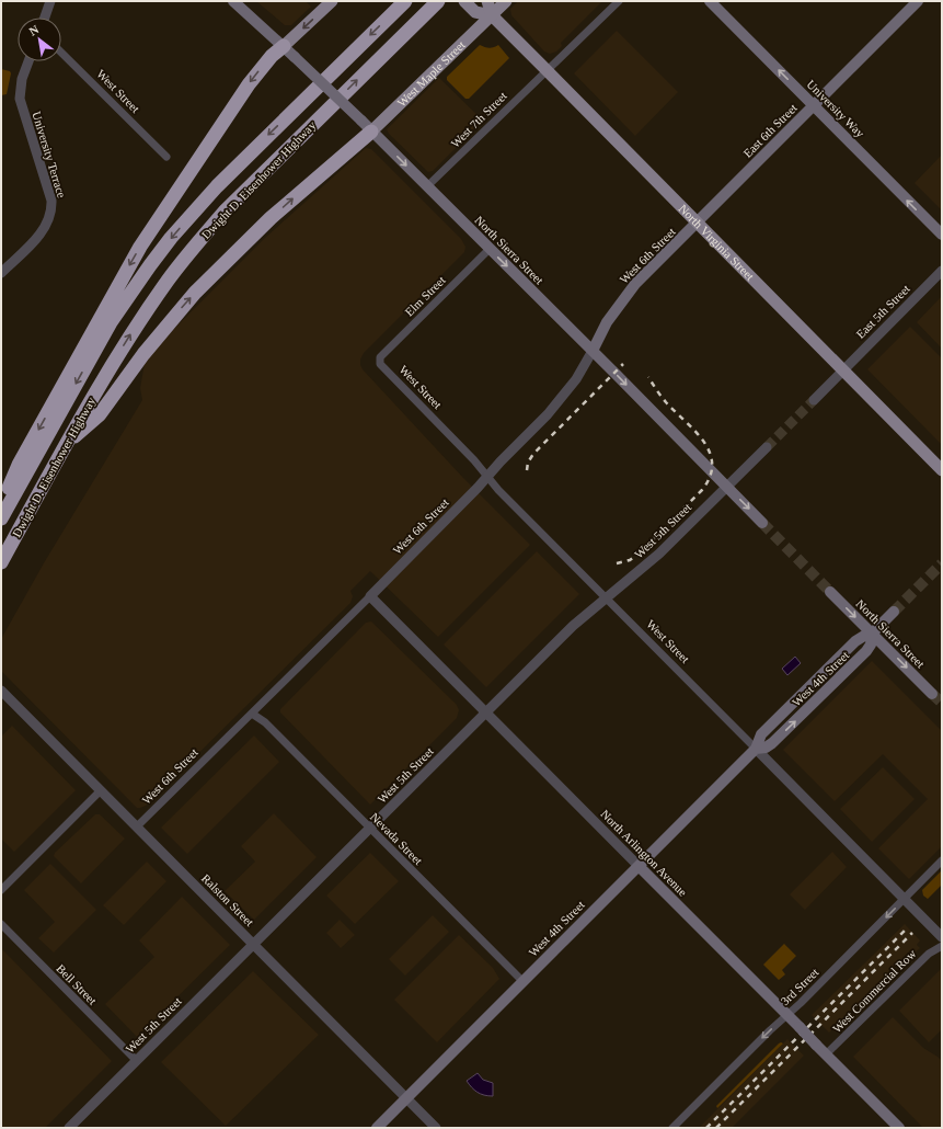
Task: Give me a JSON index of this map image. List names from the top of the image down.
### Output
{
  "streets": {
    "highway": ["Dwight D. Eisenhower Highway"],
    "main road": [
      "West Maple Street",
      "University Way",
      "East 6th Street",
      "North Virginia Street",
      "North Sierra Street",
      "West 6th Street",
      "West 4th Street",
      "North Arlington Avenue"
    ],
    "street": [
      "West Street",
      "West 7th Street",
      "University Terrace",
      "Elm Street",
      "East 5th Street",
      "West 5th Street",
      "Nevada Street",
      "Ralston Street",
      "Bell Street",
      "3rd Street",
      "West Commercial Row"
    ]
  },
  "crossings": [
    ["West Maple Street", "North Virginia Street"],
    ["West Maple Street", "North Sierra Street"],
    ["West Street", "West 6th Street"],
    ["West Street", "Elm Street"],
    ["West Street", "West 5th Street"],
    ["West Street", "West 4th Street"],
    ["West Street", "3rd Street"],
    ["University Way", "East 6th Street"],
    ["West 7th Street", "North Virginia Street"],
    ["West 7th Street", "North Sierra Street"],
    ["East 6th Street", "North Virginia Street"],
    ["East 6th Street", "West 6th Street"],
    ["North Virginia Street", "West 6th Street"],
    ["North Virginia Street", "East 5th Street"],
    ["North Sierra Street", "West 6th Street"],
    ["North Sierra Street", "Elm Street"],
    ["North Sierra Street", "West 5th Street"],
    ["North Sierra Street", "West 4th Street"],
    ["West 6th Street", "Nevada Street"],
    ["West 6th Street", "North Arlington Avenue"],
    ["West 6th Street", "Ralston Street"],
    ["West 5th Street", "Nevada Street"],
    ["West 5th Street", "North Arlington Avenue"],
    ["West 5th Street", "Ralston Street"],
    ["West 5th Street", "Bell Street"],
    ["West 4th Street", "Nevada Street"],
    ["West 4th Street", "North Arlington Avenue"],
    ["West 4th Street", "Ralston Street"],
    ["North Arlington Avenue", "3rd Street"],
    ["North Arlington Avenue", "West Commercial Row"]
  ],
  "one_way": ["University Way", "North Sierra Street", "3rd Street"],
  "north": "top left"
}
